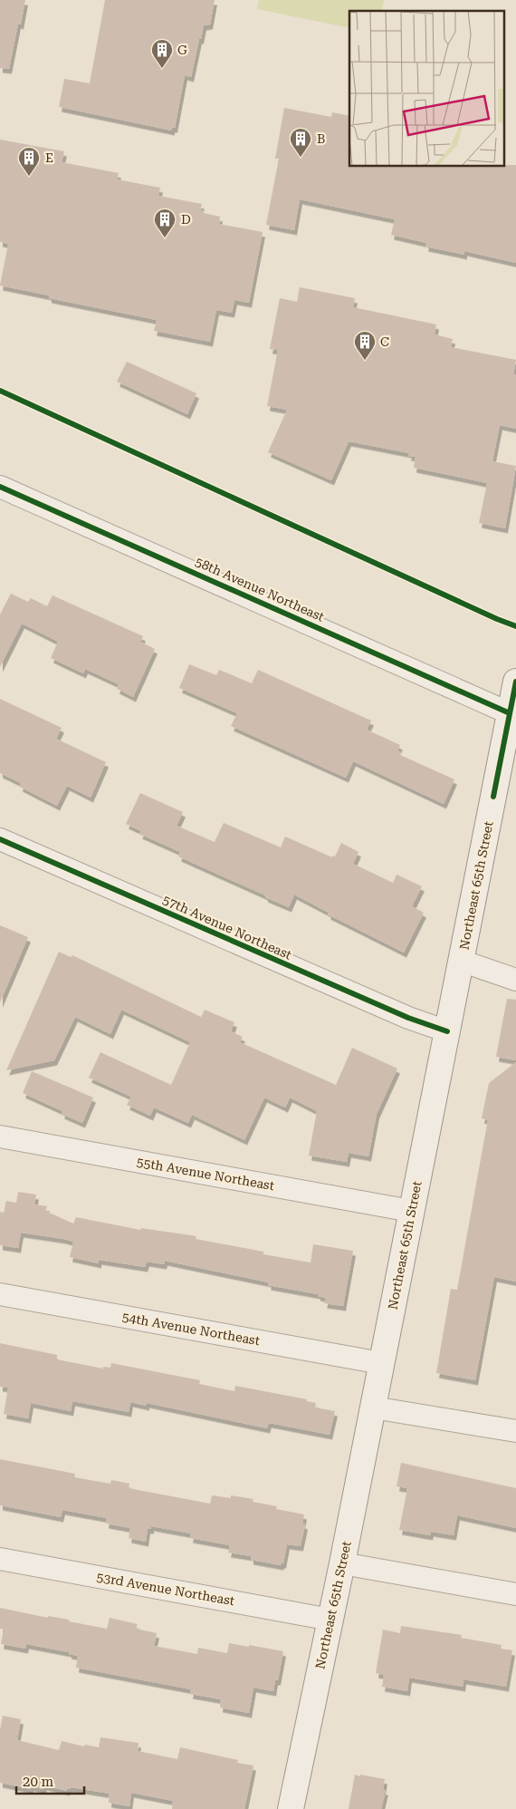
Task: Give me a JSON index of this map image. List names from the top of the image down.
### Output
{
  "streets": {
    "main road": ["Northeast 65th Street"],
    "street": [
      "58th Avenue Northeast",
      "57th Avenue Northeast",
      "55th Avenue Northeast",
      "54th Avenue Northeast",
      "53rd Avenue Northeast"
    ]
  },
  "crossings": [
    ["58th Avenue Northeast", "Northeast 65th Street"],
    ["Northeast 65th Street", "57th Avenue Northeast"],
    ["Northeast 65th Street", "55th Avenue Northeast"],
    ["Northeast 65th Street", "54th Avenue Northeast"],
    ["Northeast 65th Street", "53rd Avenue Northeast"]
  ],
  "places": {
    "building": [
      "G",
      "B",
      "E",
      "D",
      "C"
    ]
  },
  "scale_bar": "20 m"
}
